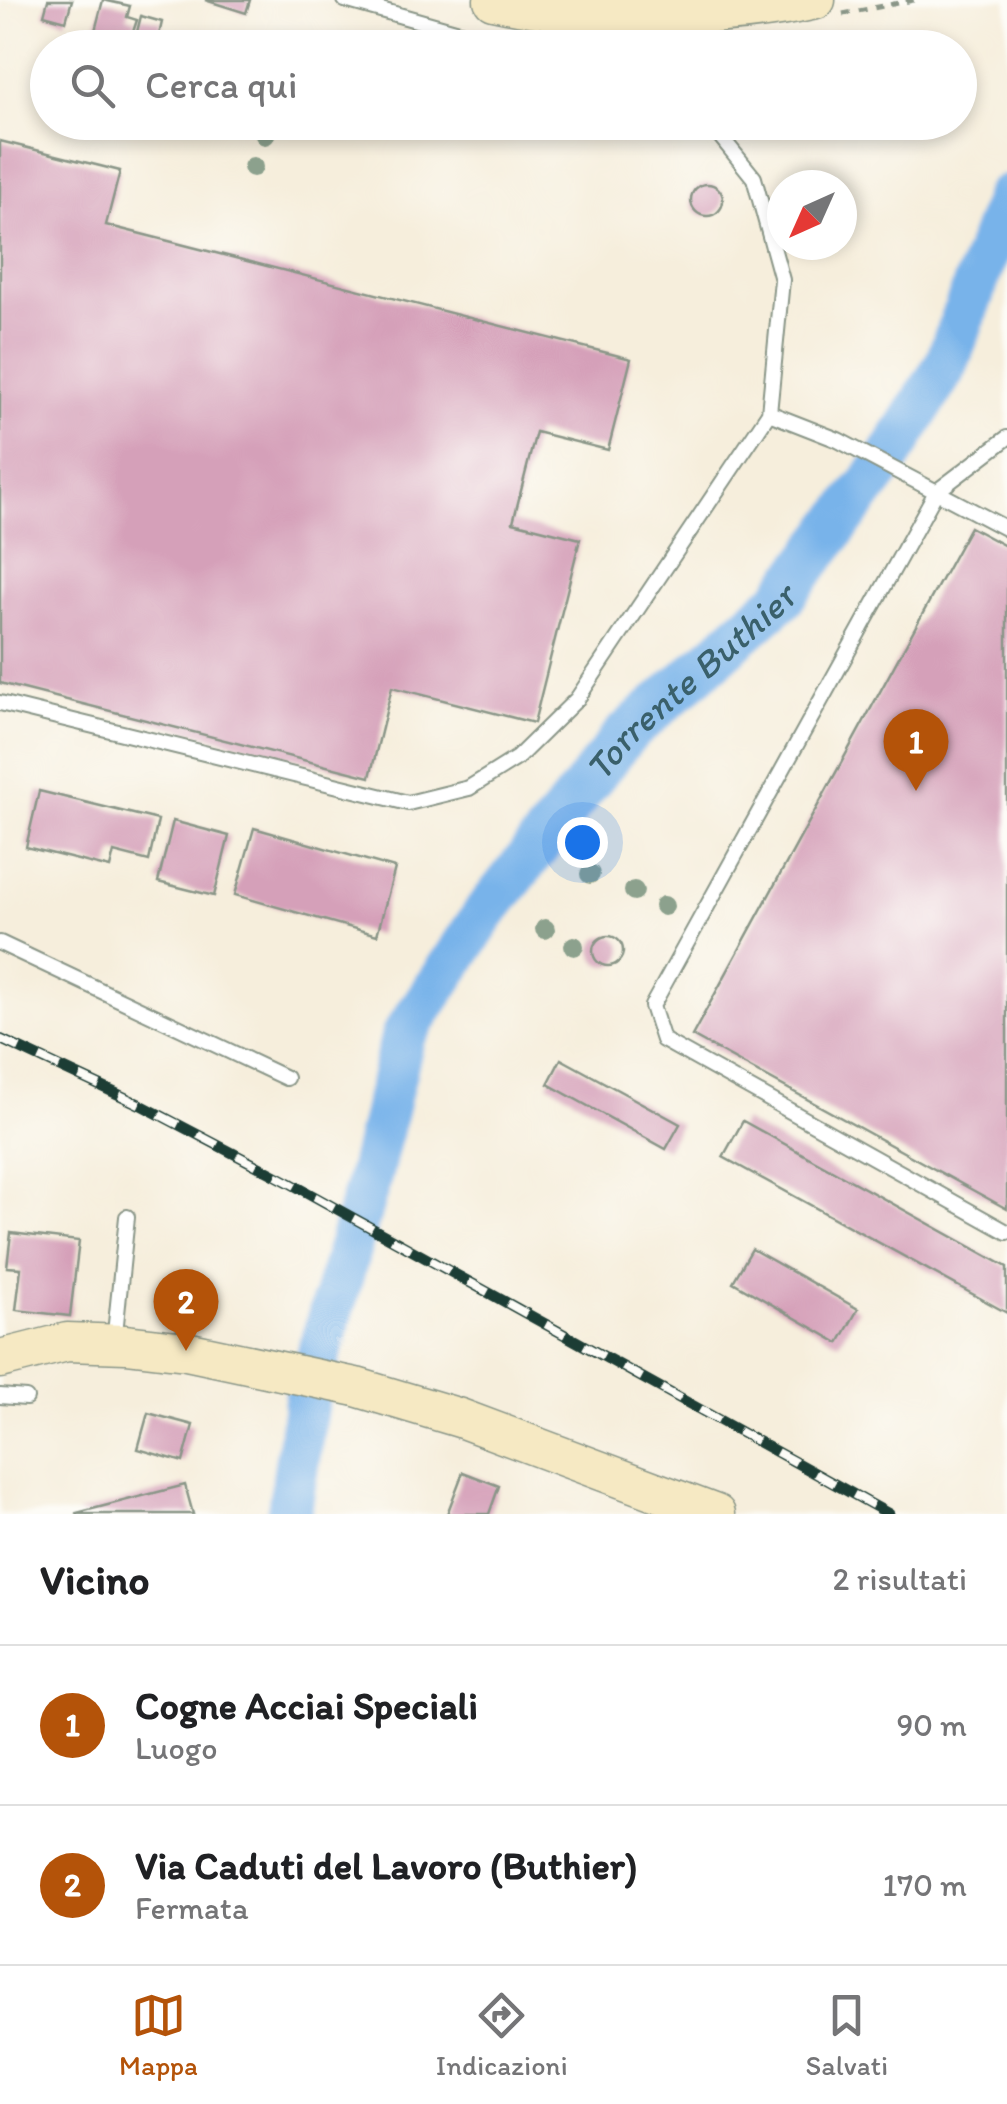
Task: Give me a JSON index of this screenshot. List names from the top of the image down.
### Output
{
  "water": ["Torrente Buthier"],
  "north": "bottom left",
  "page": {
    "search": "Cerca qui",
    "pins": ["1", "2"],
    "heading": ["Vicino", "2 risultati"],
    "list": [
      {
        "mark": "1",
        "name": "Cogne Acciai Speciali",
        "note": "Luogo",
        "value": "90 m"
      },
      {
        "mark": "2",
        "name": "Via Caduti del Lavoro (Buthier)",
        "note": "Fermata",
        "value": "170 m"
      }
    ],
    "nav": ["Mappa", "Indicazioni", "Salvati"]
  }
}
